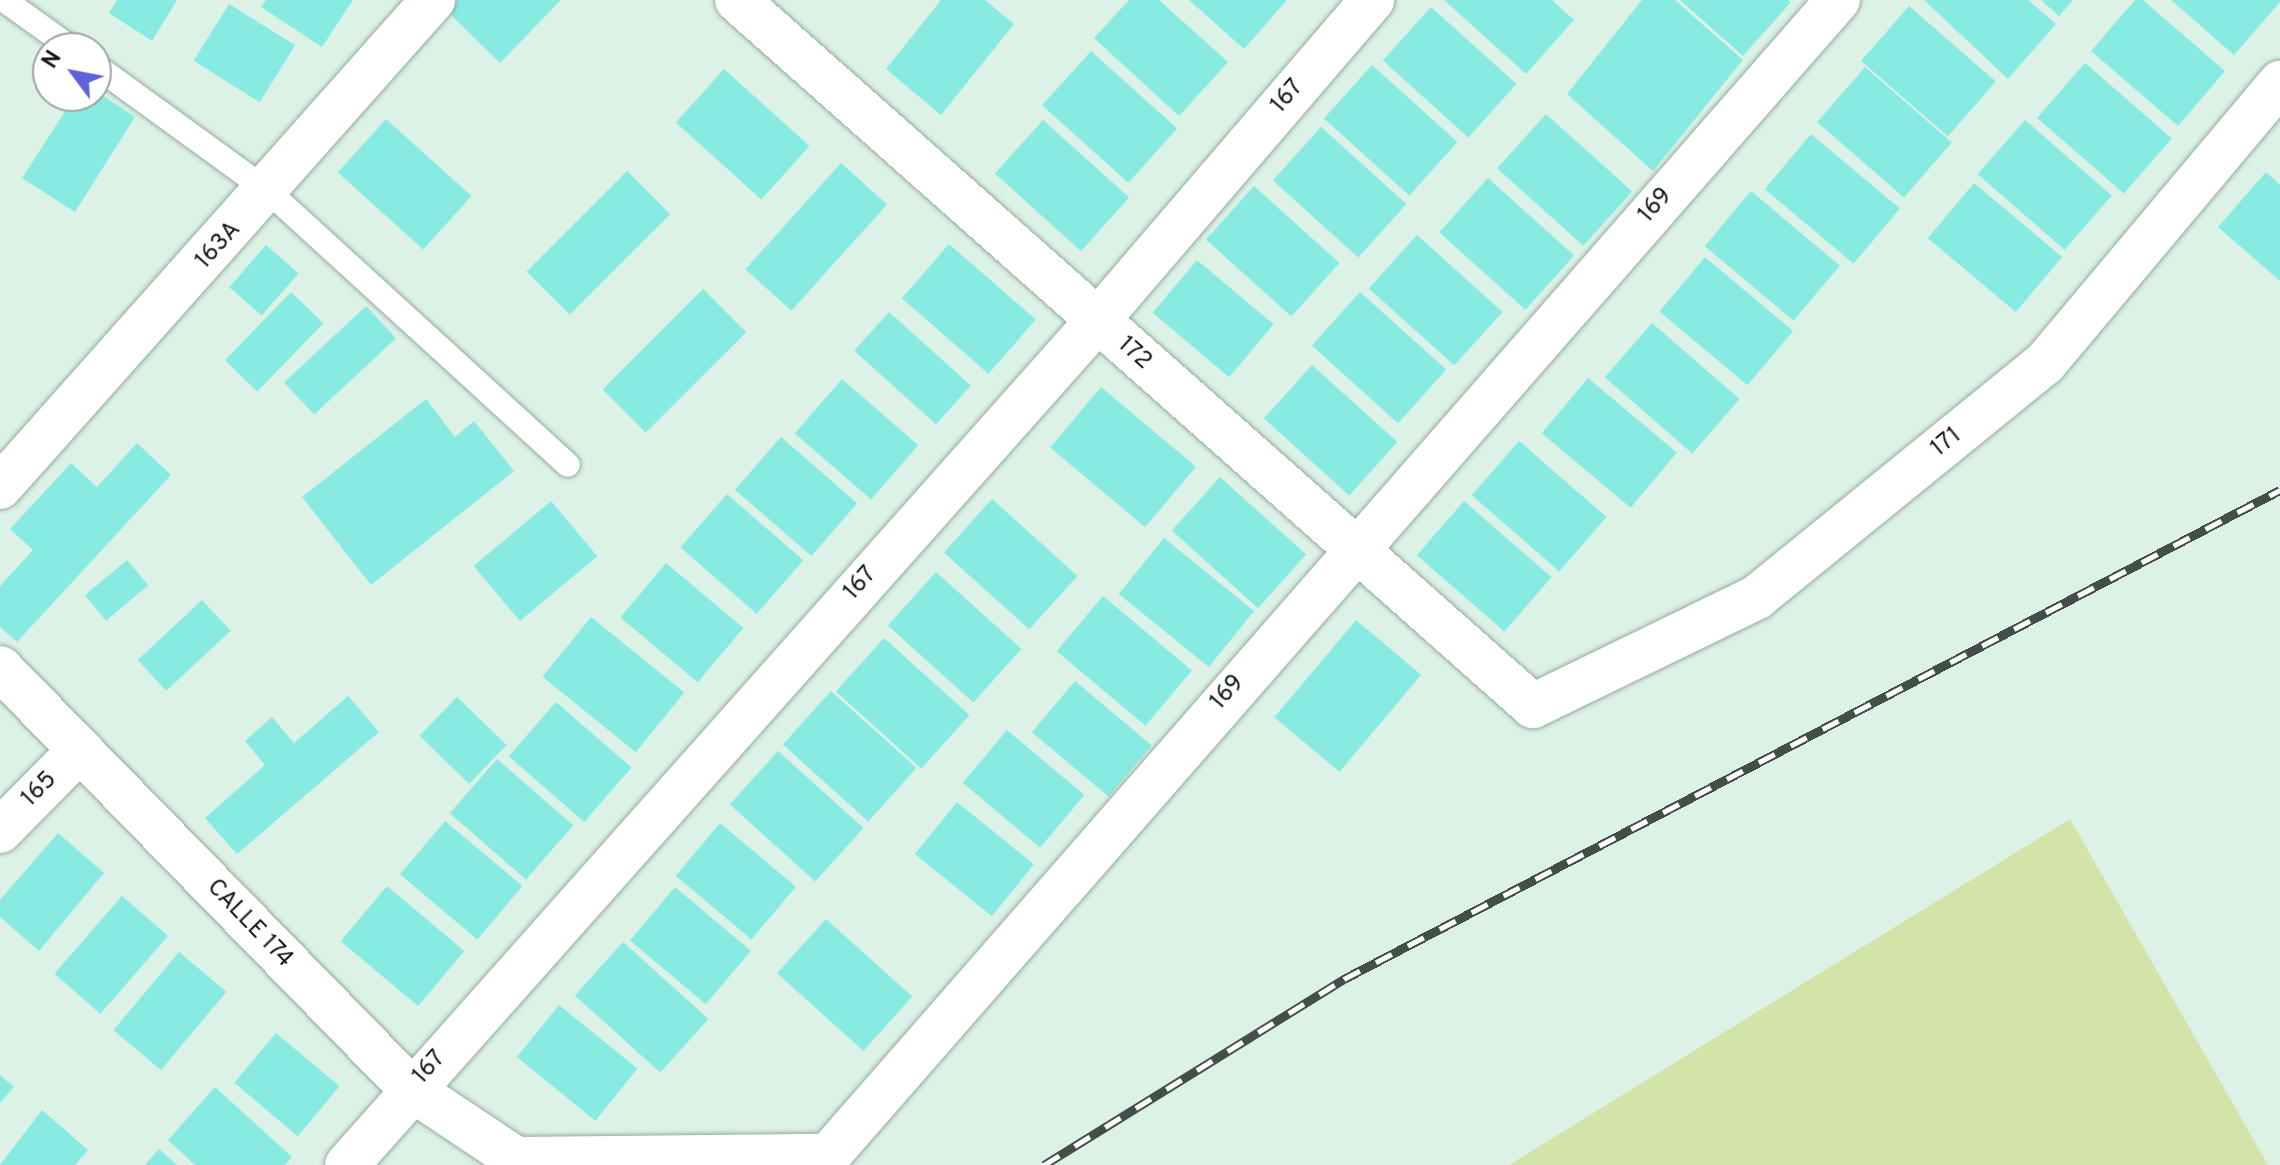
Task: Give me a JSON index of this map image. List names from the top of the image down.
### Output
{
  "streets": {
    "street": [
      "167",
      "169",
      "163A",
      "172",
      "171",
      "165",
      "CALLE 174"
    ]
  },
  "crossings": [
    ["167", "172"],
    ["167", "CALLE 174"],
    ["169", "172"],
    ["169", "CALLE 174"],
    ["172", "171"],
    ["165", "CALLE 174"]
  ],
  "north": "top left"
}
